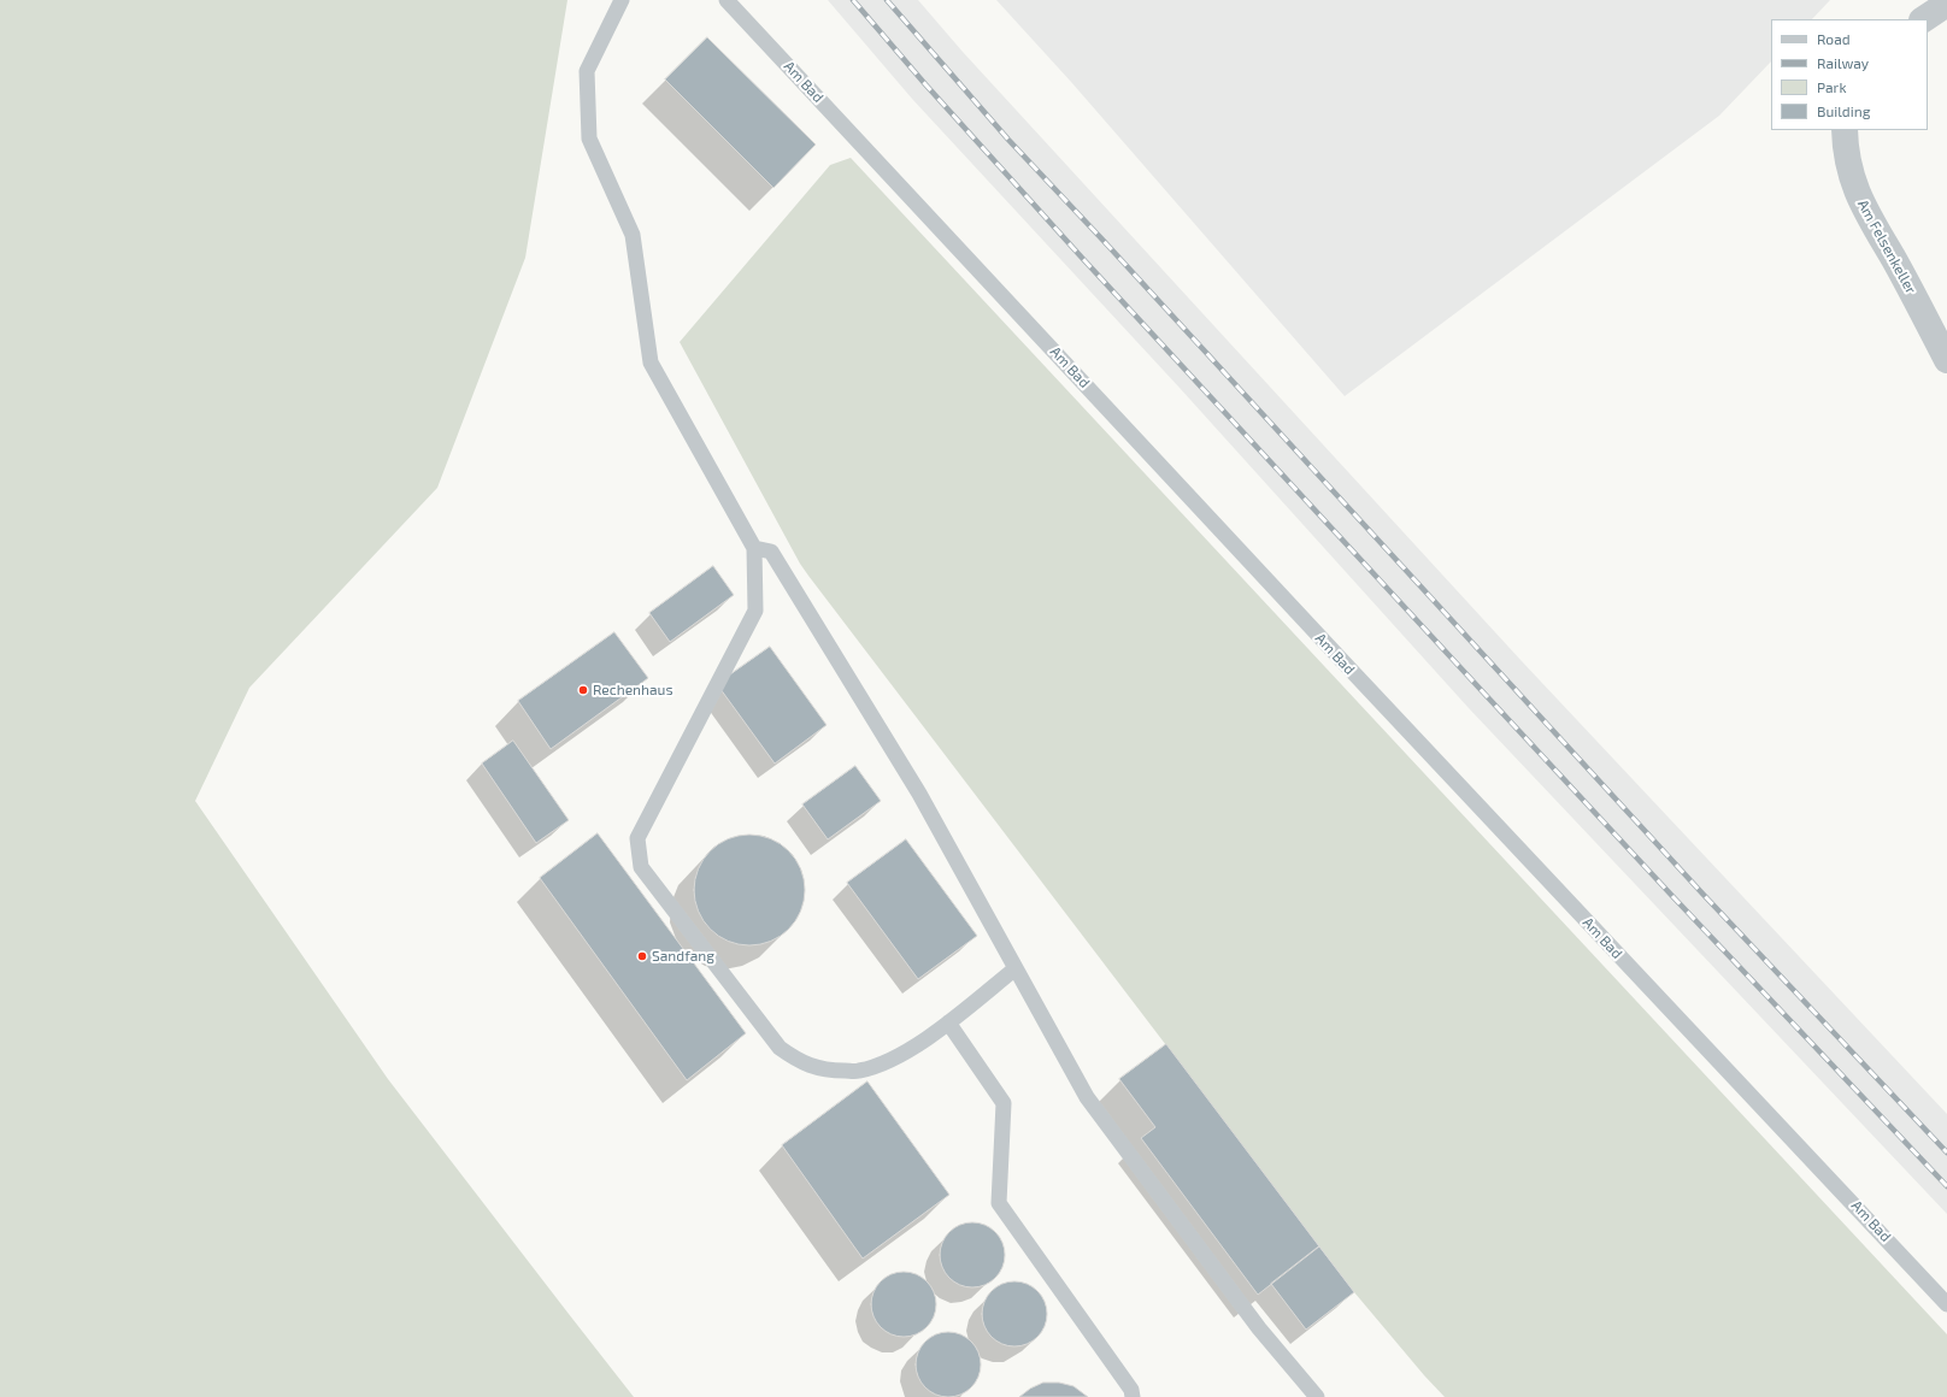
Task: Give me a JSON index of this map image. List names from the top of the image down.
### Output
{
  "streets": {
    "street": ["Am Felsenkeller"],
    "lane": ["Am Bad"]
  },
  "places": ["Rechenhaus", "Sandfang"],
  "legend": [
    "Road",
    "Railway",
    "Park",
    "Building"
  ]
}
